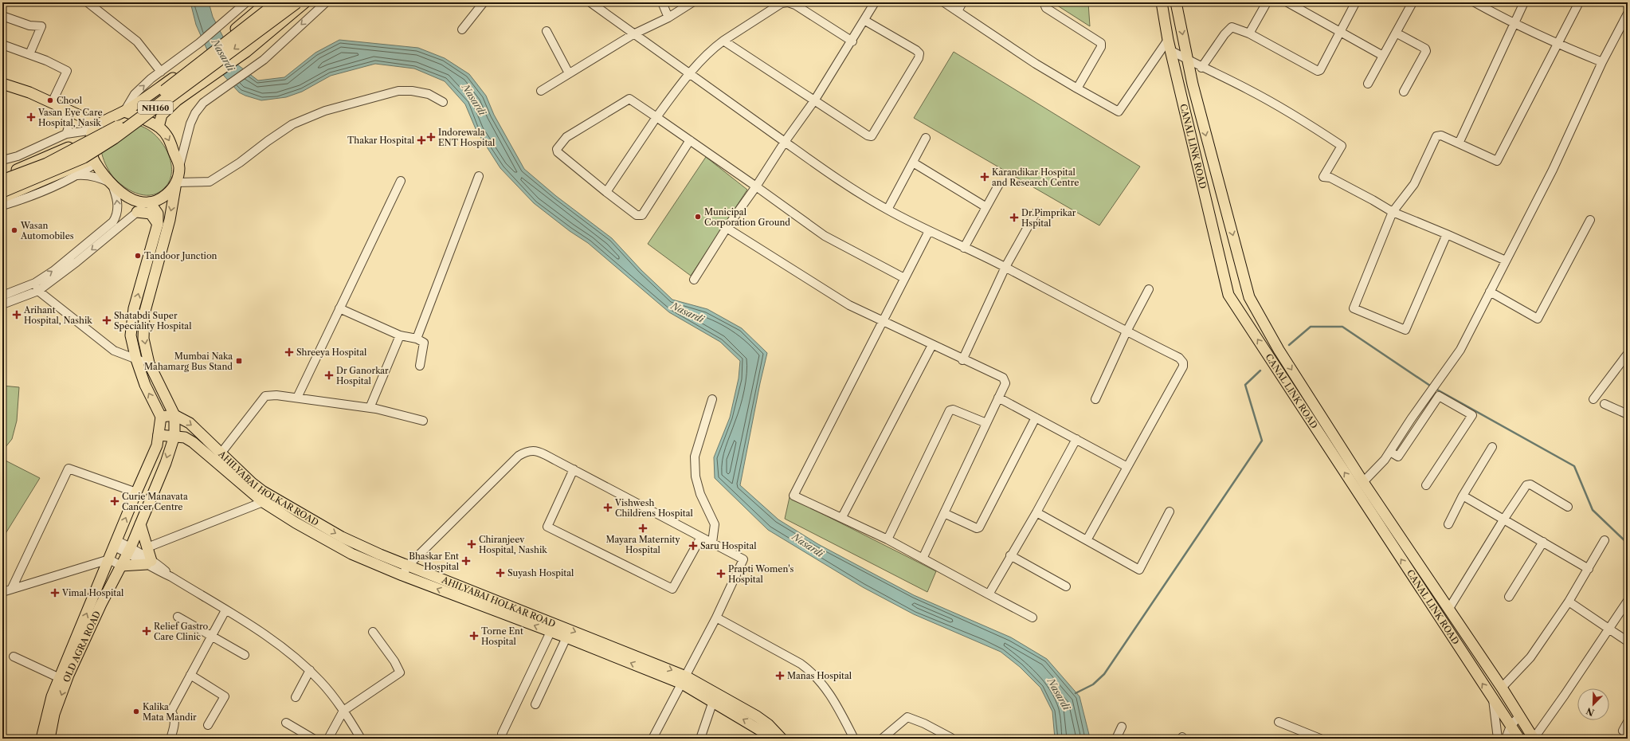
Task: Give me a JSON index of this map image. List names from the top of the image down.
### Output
{
  "streets": {
    "highway": ["NH160"],
    "main road": ["CANAL LINK ROAD", "AHILYABAI HOLKAR ROAD", "OLD AGRA ROAD"]
  },
  "crossings": [
    ["AHILYABAI HOLKAR ROAD", "OLD AGRA ROAD"]
  ],
  "water": ["Nasardi"],
  "places": {
    "other": [
      "Chool",
      "Municipal Corporation Ground",
      "Wasan Automobiles",
      "Tandoor Junction",
      "Kalika Mata Mandir"
    ],
    "health": [
      "Vasan Eye Care Hospital, Nasik",
      "Indorewala ENT Hospital",
      "Thakar Hospital",
      "Karandikar Hospital and Research Centre",
      "Dr.Pimprikar Hspital",
      "Arihant Hospital, Nashik",
      "Shatabdi Super Speciality Hospital",
      "Shreeya Hospital",
      "Dr Ganorkar Hospital",
      "Curie Manavata Cancer Centre",
      "Vishwesh Childrens Hospital",
      "Mayara Maternity Hospital",
      "Chiranjeev Hospital, Nashik",
      "Saru Hospital",
      "Bhaskar Ent Hospital",
      "Suyash Hospital",
      "Prapti Women's Hospital",
      "Vimal Hospital",
      "Relief Gastro Care Clinic",
      "Torne Ent Hospital",
      "Manas Hospital"
    ],
    "transit": ["Mumbai Naka Mahamarg Bus Stand"]
  },
  "north": "bottom left"
}
